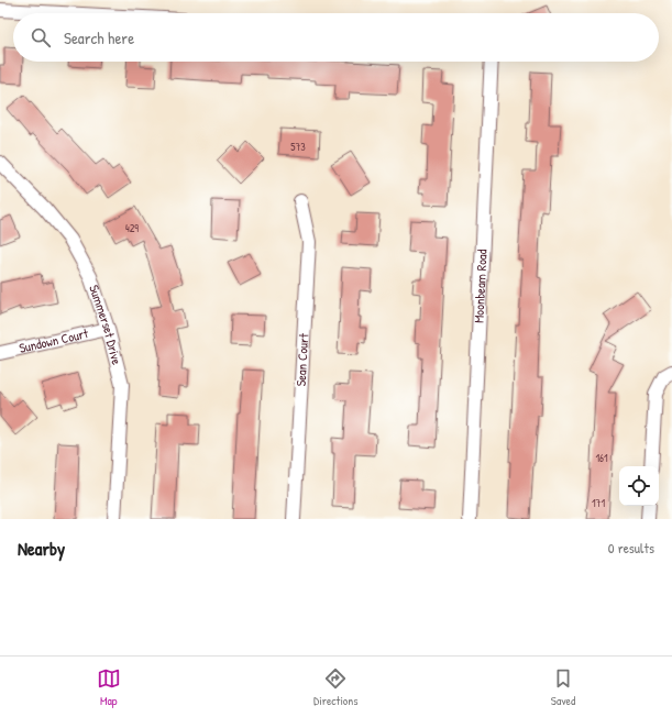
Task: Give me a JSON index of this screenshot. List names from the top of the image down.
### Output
{
  "streets": {
    "street": [
      "Moonbeam Road",
      "Summerset Drive",
      "Sundown Court",
      "Sean Court"
    ]
  },
  "crossings": [
    ["Summerset Drive", "Sundown Court"]
  ],
  "house_numbers": [
    "573",
    "429",
    "161",
    "171"
  ],
  "page": {
    "search": "Search here",
    "heading": ["Nearby", "0 results"],
    "nav": ["Map", "Directions", "Saved"]
  }
}
